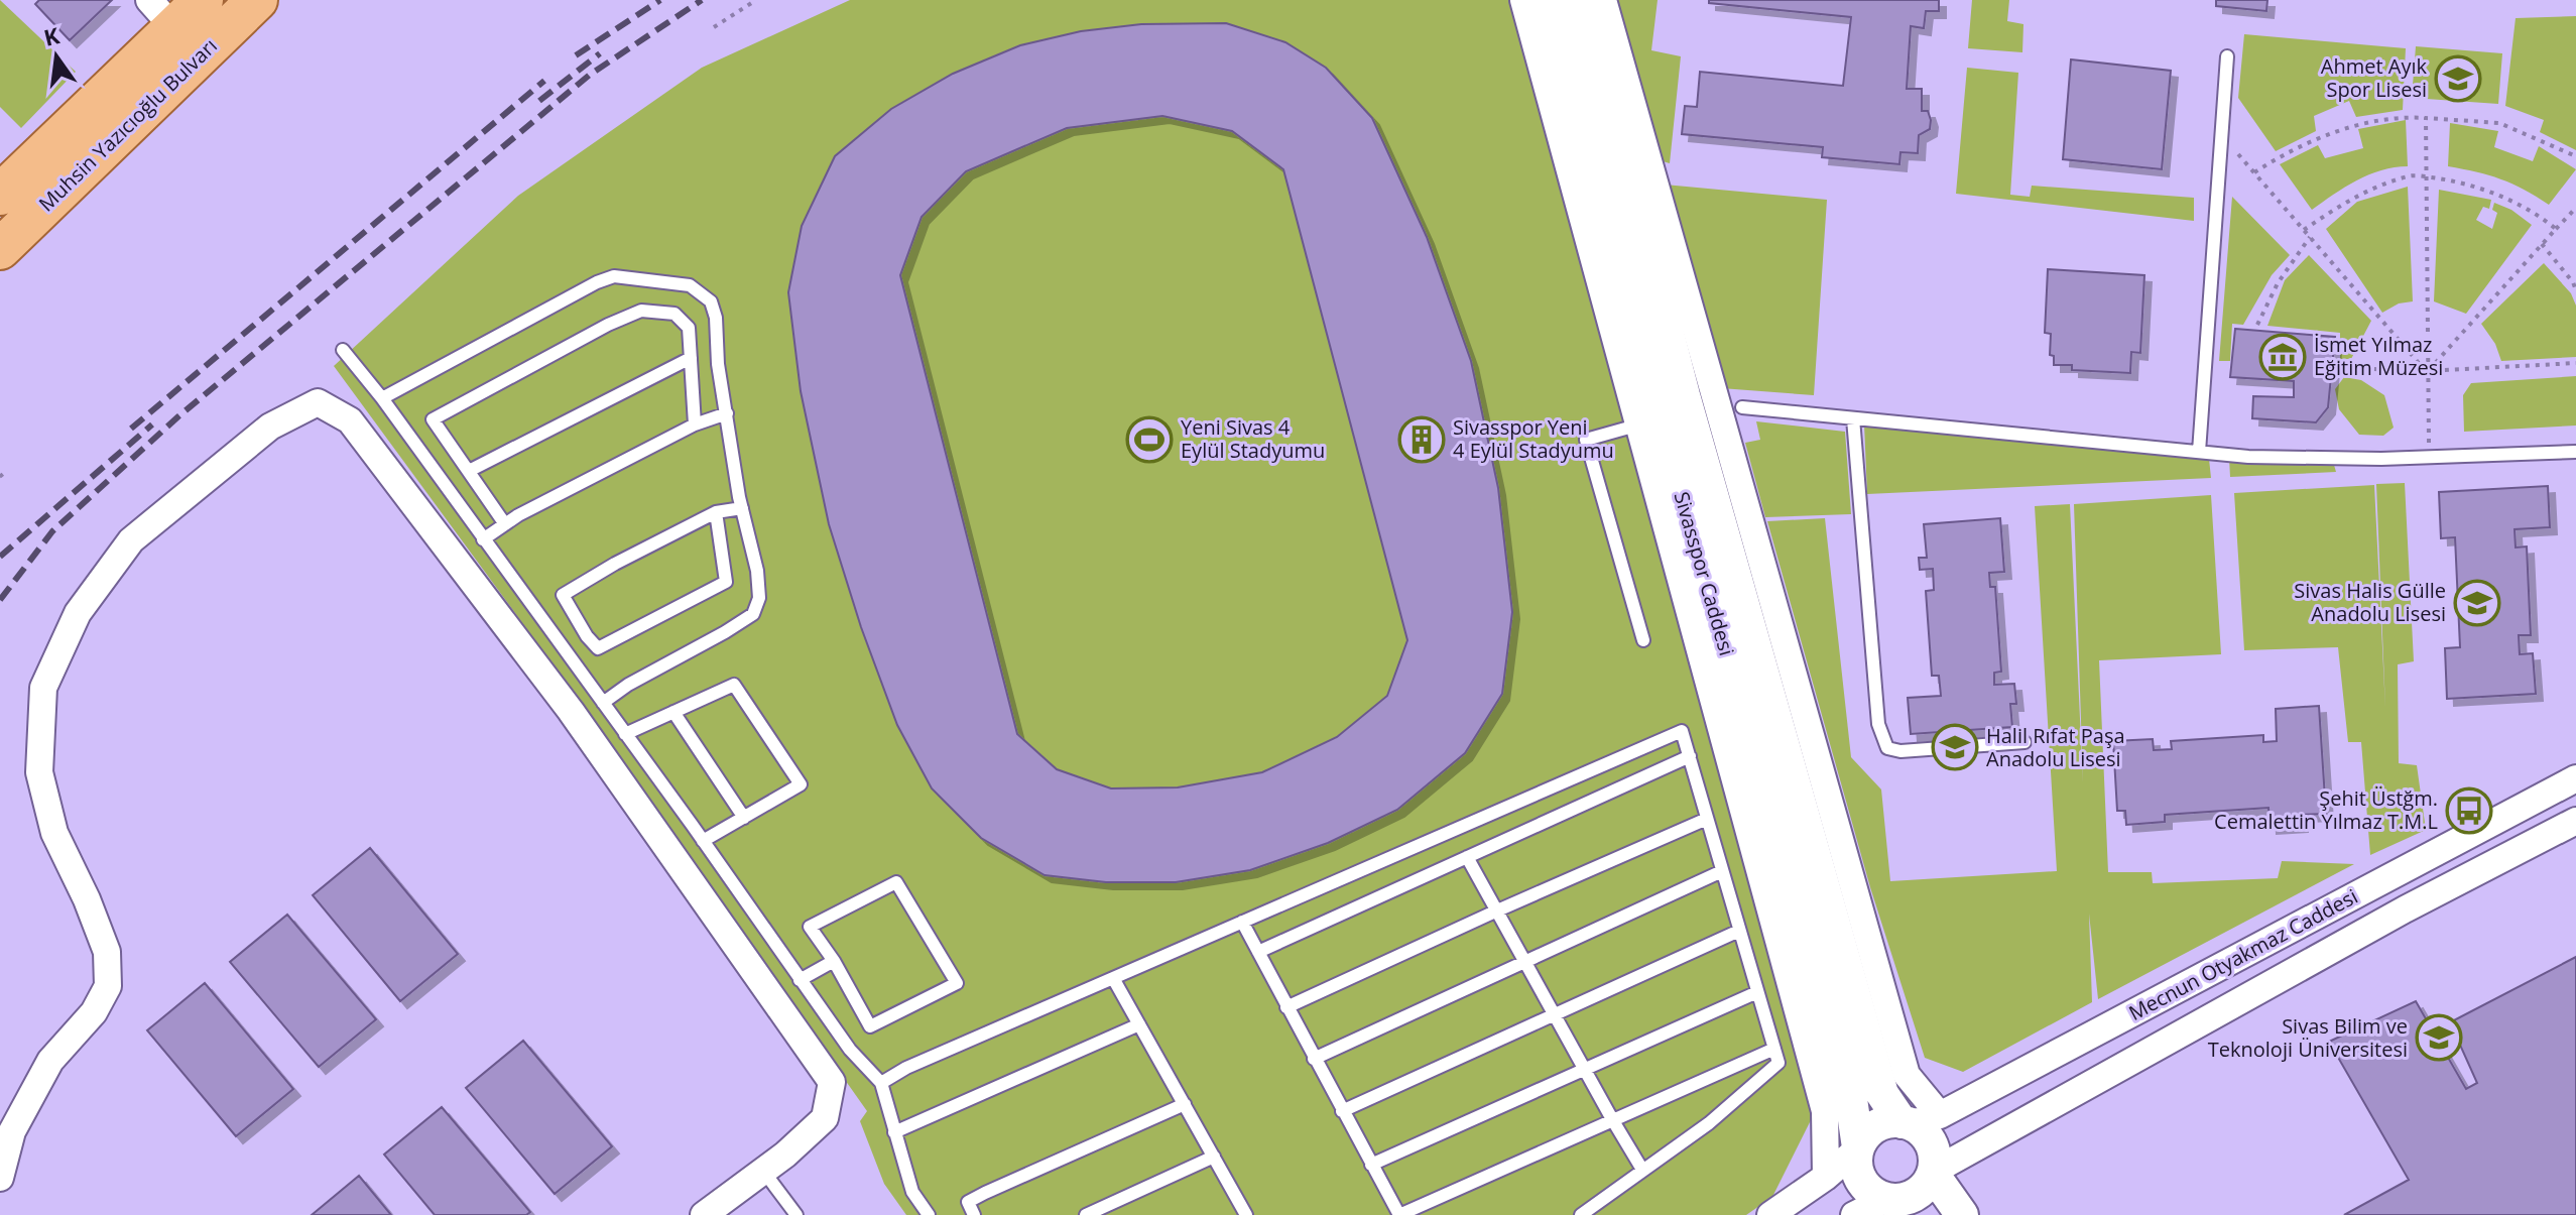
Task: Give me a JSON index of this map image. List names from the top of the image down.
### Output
{
  "streets": {
    "main road": ["Muhsin Yazıcıoğlu Bulvarı"],
    "street": ["Sivasspor Caddesi", "Mecnun Otyakmaz Caddesi"]
  },
  "crossings": [
    ["Sivasspor Caddesi", "Mecnun Otyakmaz Caddesi"]
  ],
  "places": {
    "school or university": [
      "Ahmet Ayık Spor Lisesi",
      "Sivas Halis Gülle Anadolu Lisesi",
      "Halil Rıfat Paşa Anadolu Lisesi",
      "Sivas Bilim ve Teknoloji Üniversitesi"
    ],
    "museum": ["İsmet Yılmaz Eğitim Müzesi"],
    "sports": ["Yeni Sivas 4 Eylül Stadyumu"],
    "building": ["Sivasspor Yeni 4 Eylül Stadyumu"],
    "bus stop": ["Şehit Üstğm. Cemalettin Yılmaz T.M.L"]
  },
  "north": "top"
}
